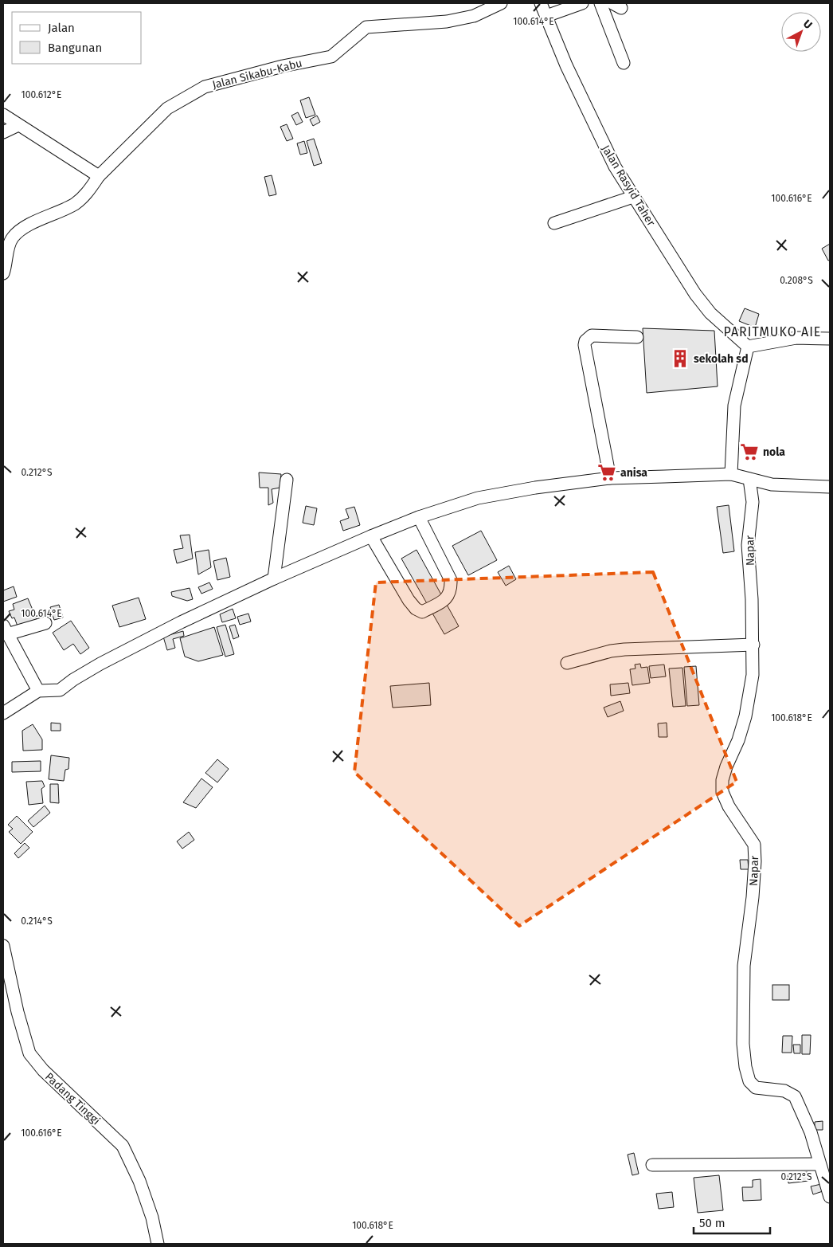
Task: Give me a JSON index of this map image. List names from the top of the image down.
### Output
{
  "streets": {
    "street": [
      "Jalan Sikabu-Kabu",
      "Jalan Rasyid Taher",
      "Napar",
      "Padang Tinggi"
    ]
  },
  "districts": ["PARITMUKO AIE"],
  "places": {
    "building": ["sekolah sd"],
    "supermarket": ["nola", "anisa"]
  },
  "legend": ["Jalan", "Bangunan"],
  "scale_bar": "50 m",
  "north": "top right",
  "coordinates": [
    "100.614°E",
    "100.612°E",
    "100.616°E",
    "0.208°S",
    "0.212°S",
    "100.618°E",
    "0.214°S"
  ]
}
